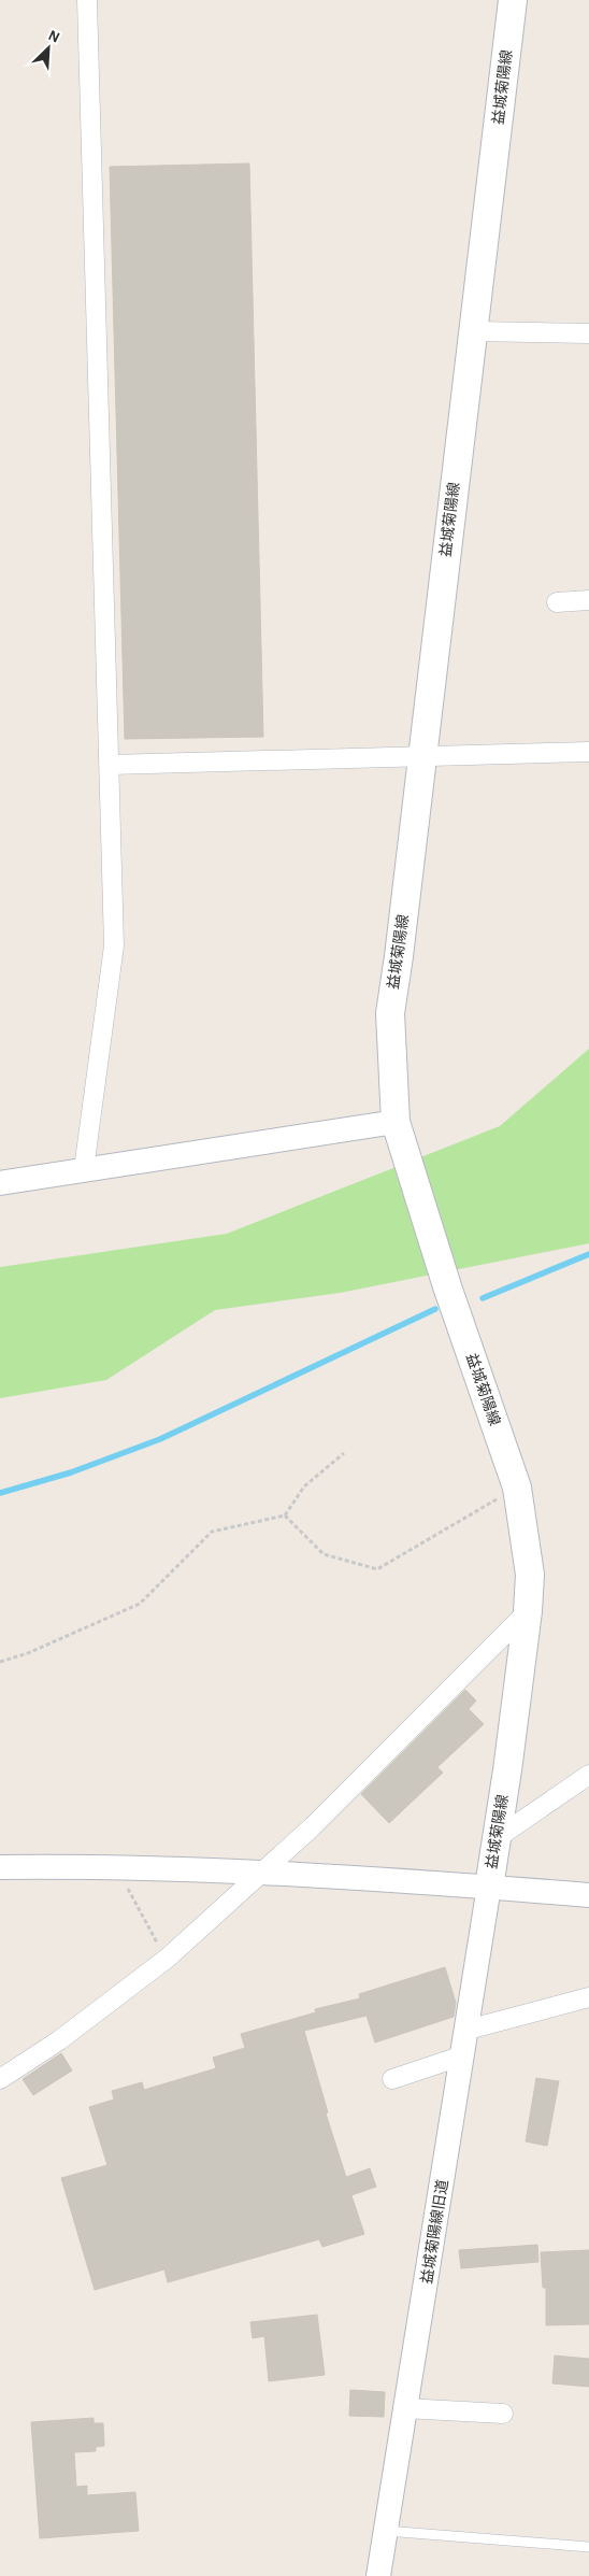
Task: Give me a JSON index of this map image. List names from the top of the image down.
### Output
{
  "streets": {
    "main road": ["益城菊陽線"],
    "street": ["益城菊陽線旧道"]
  },
  "crossings": [
    ["益城菊陽線", "益城菊陽線旧道"]
  ],
  "north": "top right"
}
